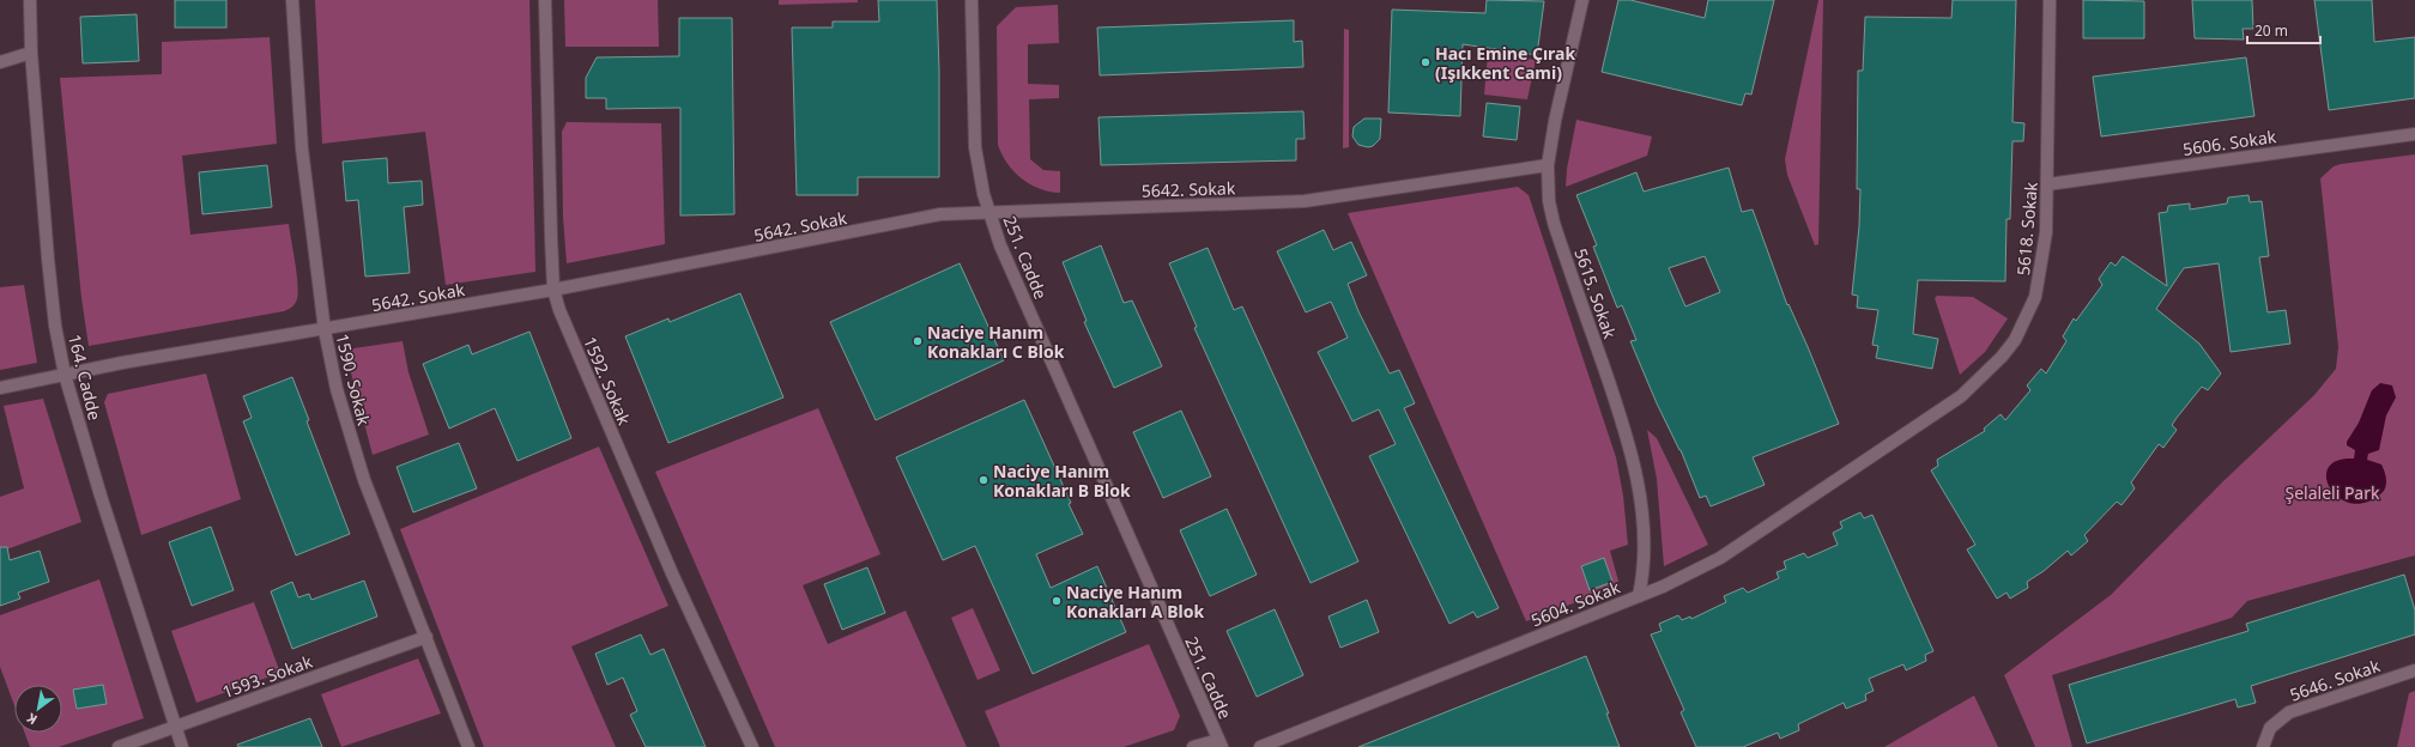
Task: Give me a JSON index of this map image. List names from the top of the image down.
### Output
{
  "streets": {
    "street": [
      "5606. Sokak",
      "5642. Sokak",
      "5618. Sokak",
      "251. Cadde",
      "5615. Sokak",
      "164. Cadde",
      "1590. Sokak",
      "1592. Sokak",
      "5604. Sokak",
      "1593. Sokak",
      "5646. Sokak"
    ]
  },
  "crossings": [
    ["5606. Sokak", "5618. Sokak"],
    ["5642. Sokak", "251. Cadde"],
    ["5642. Sokak", "5615. Sokak"],
    ["5642. Sokak", "164. Cadde"],
    ["5642. Sokak", "1590. Sokak"],
    ["5642. Sokak", "1592. Sokak"],
    ["5618. Sokak", "5604. Sokak"],
    ["5615. Sokak", "5604. Sokak"],
    ["164. Cadde", "1593. Sokak"],
    ["1590. Sokak", "1593. Sokak"]
  ],
  "parks": ["Şelaleli Park"],
  "places": [
    "Hacı Emine Çırak (Işıkkent Cami)",
    "Naciye Hanım Konakları C Blok",
    "Naciye Hanım Konakları B Blok",
    "Naciye Hanım Konakları A Blok"
  ],
  "scale_bar": "20 m",
  "north": "bottom left"
}
